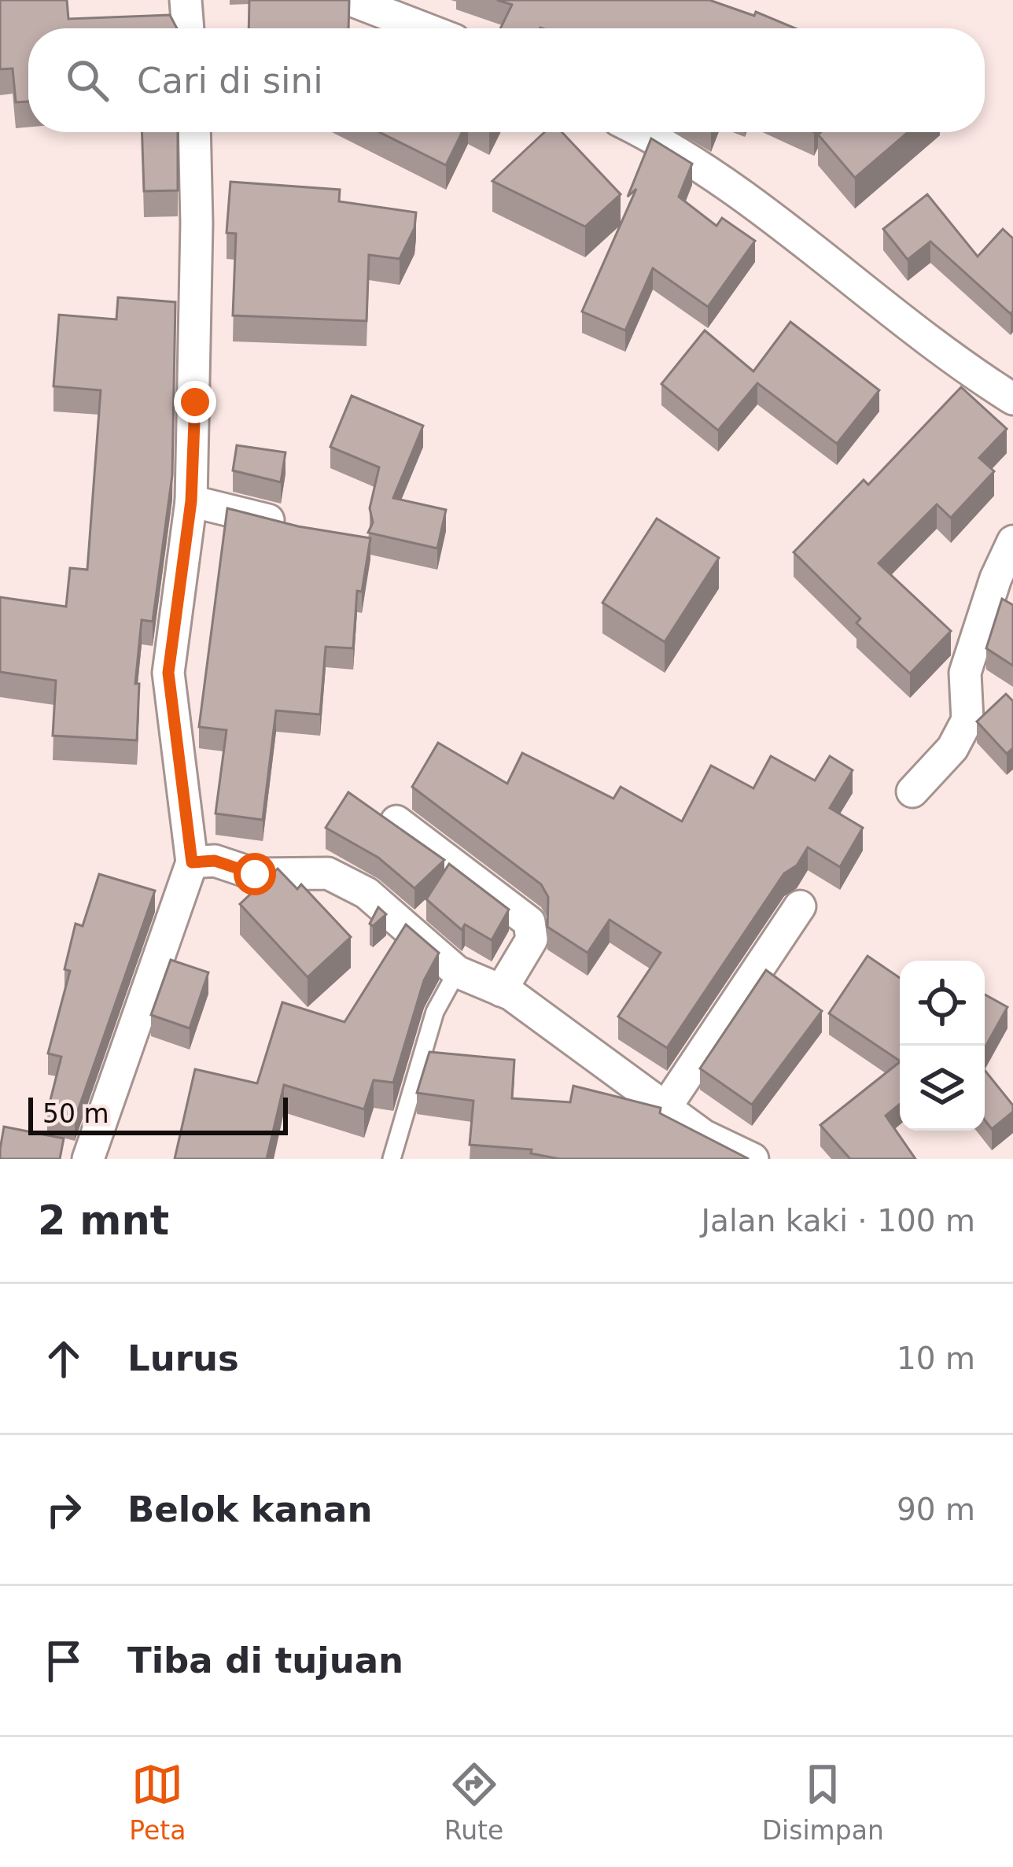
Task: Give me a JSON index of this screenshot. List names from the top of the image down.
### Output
{
  "scale_bar": "50 m",
  "page": {
    "search": "Cari di sini",
    "scale": "50 m",
    "heading": ["2 mnt", "Jalan kaki · 100 m"],
    "list": [
      ["Lurus", "10 m"],
      ["Belok kanan", "90 m"],
      "Tiba di tujuan"
    ],
    "nav": ["Peta", "Rute", "Disimpan"]
  }
}
